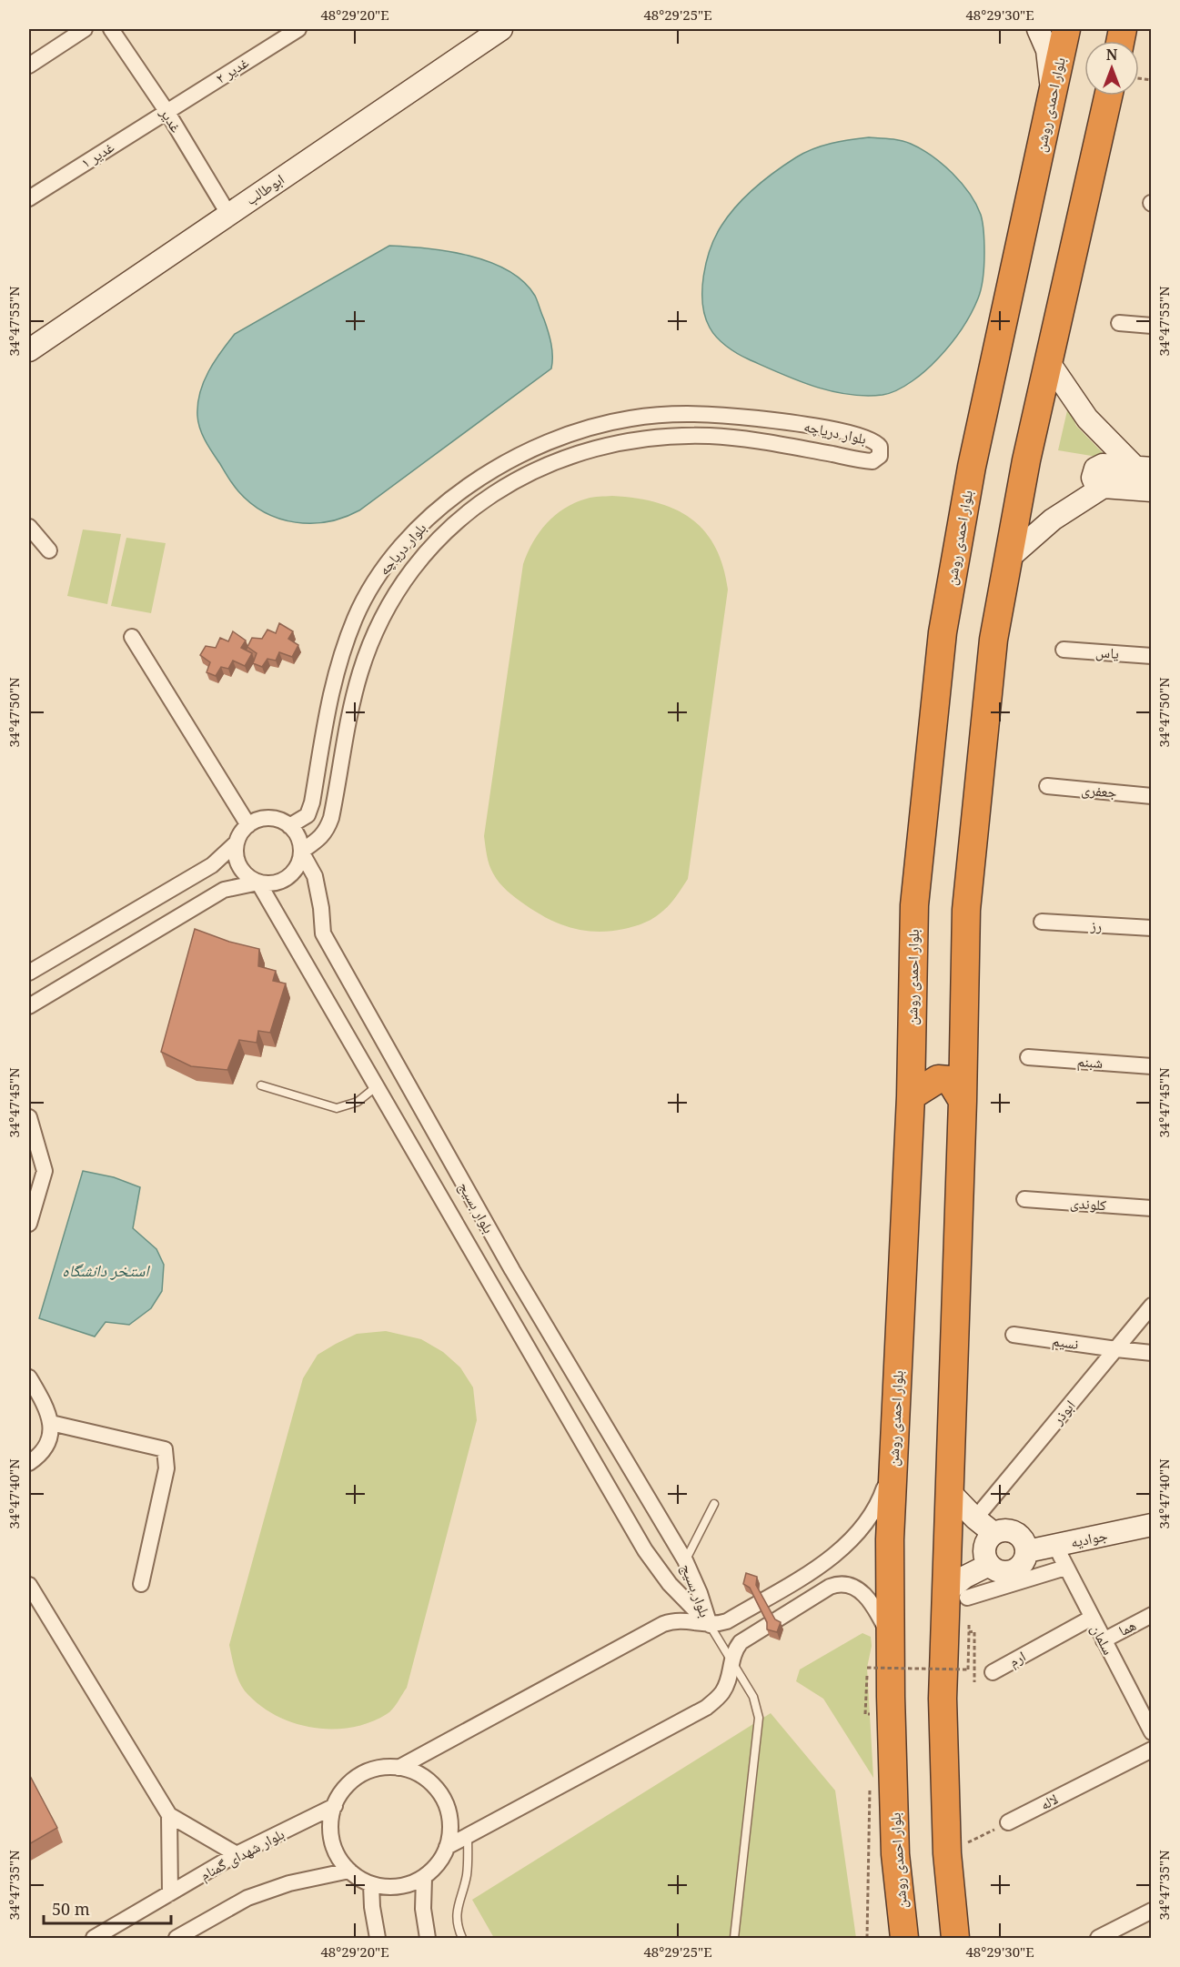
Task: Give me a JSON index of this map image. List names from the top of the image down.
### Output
{
  "streets": {
    "highway": ["بلوار احمدی روشن"],
    "main road": ["ابوطالب", "جوادیه"],
    "street": [
      "غدیر ۲",
      "غدیر",
      "غدیر ۱",
      "بلوار دریاچه",
      "یاس",
      "جعفری",
      "رز",
      "شبنم",
      "کلوندی",
      "بلوار بسیج",
      "نسیم",
      "ابوذر",
      "هما",
      "سلمان",
      "ارم",
      "لاله",
      "بلوار شهدای گمنام"
    ]
  },
  "crossings": [
    ["غدیر ۲", "غدیر"],
    ["غدیر ۲", "غدیر ۱"],
    ["غدیر", "غدیر ۱"],
    ["غدیر", "ابوطالب"],
    ["بلوار دریاچه", "بلوار بسیج"],
    ["نسیم", "ابوذر"],
    ["جوادیه", "سلمان"],
    ["هما", "سلمان"],
    ["سلمان", "ارم"]
  ],
  "water": ["استخر دانشگاه"],
  "scale_bar": "50 m",
  "north": "top",
  "coordinates": [
    "48°29'20\"E",
    "48°29'25\"E",
    "48°29'30\"E",
    "34°47'55\"N",
    "34°47'50\"N",
    "34°47'45\"N",
    "34°47'40\"N",
    "34°47'35\"N"
  ]
}
